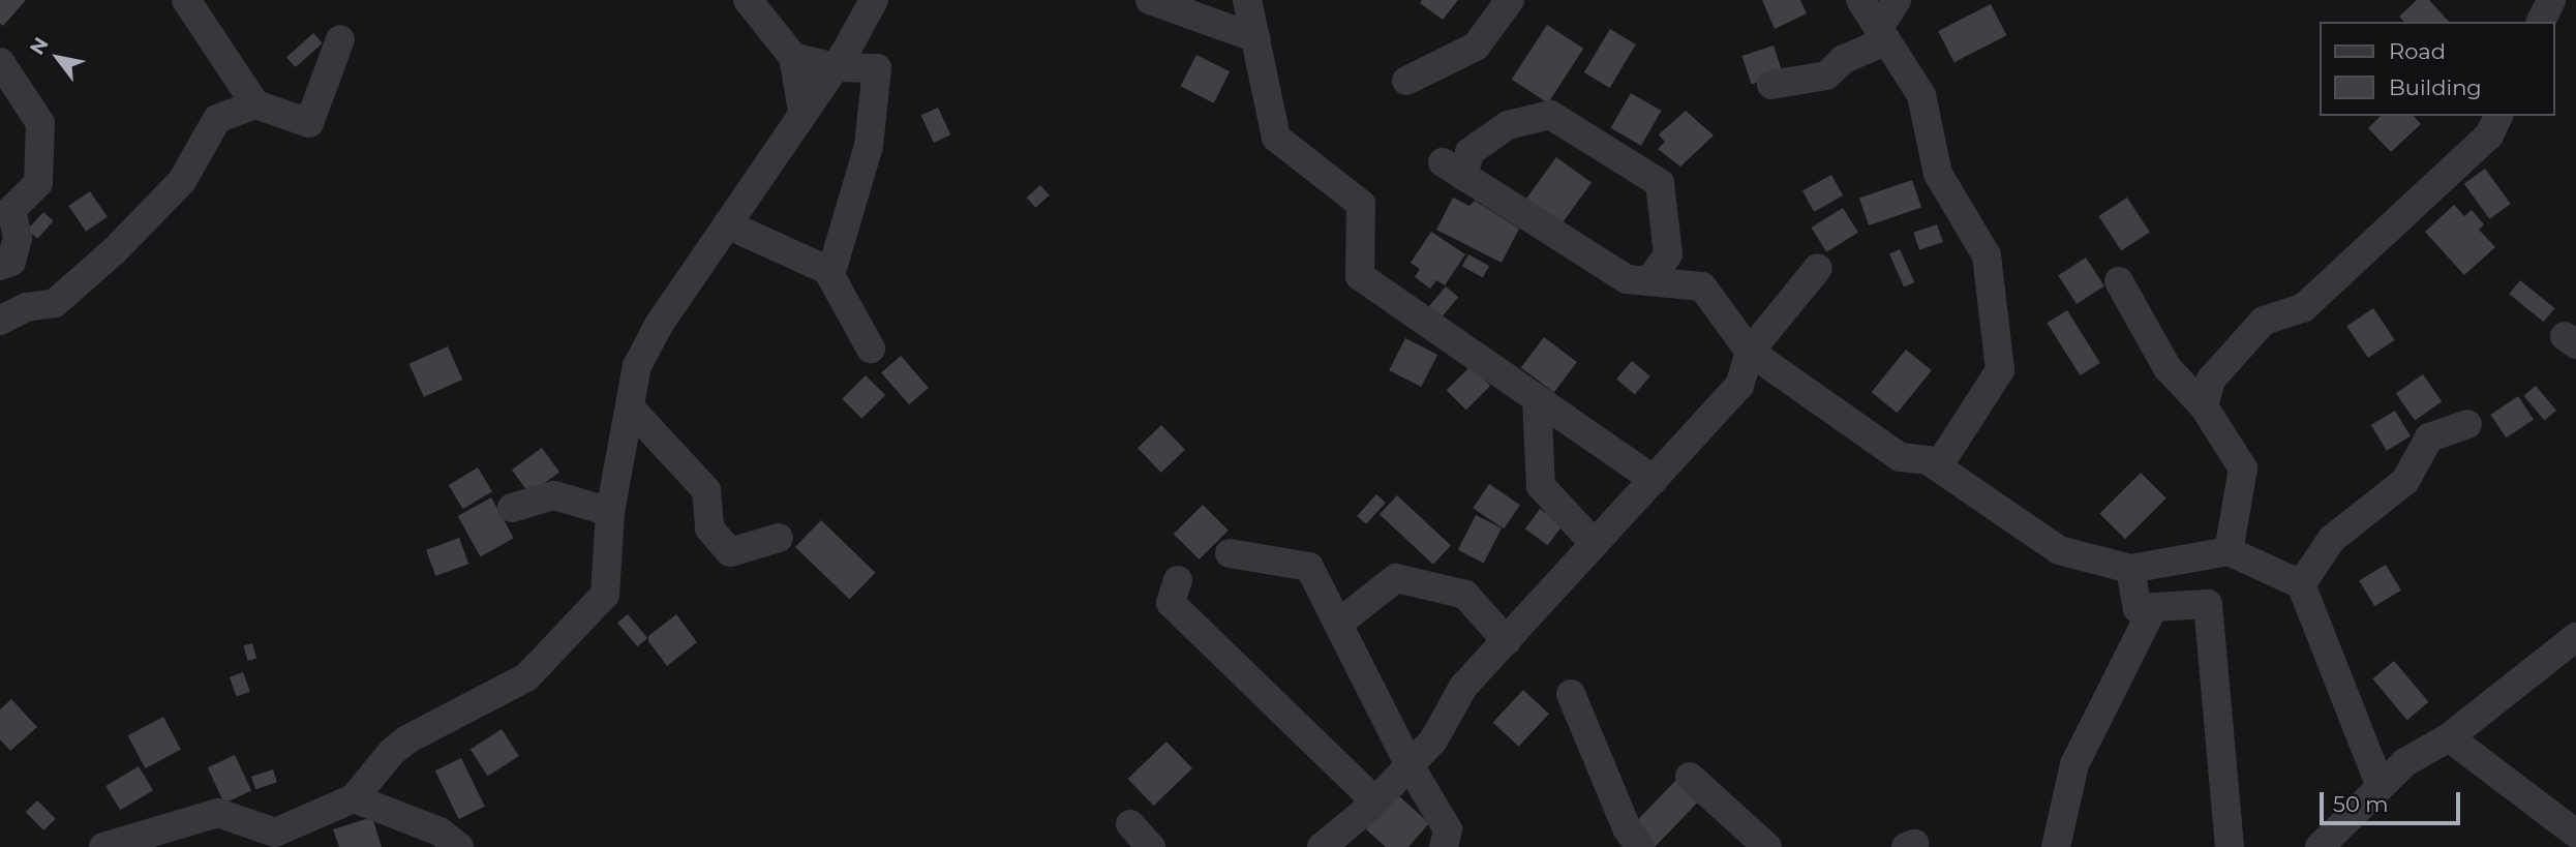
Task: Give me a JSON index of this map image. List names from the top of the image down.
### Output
{
  "legend": ["Road", "Building"],
  "scale_bar": "50 m",
  "north": "top left"
}
